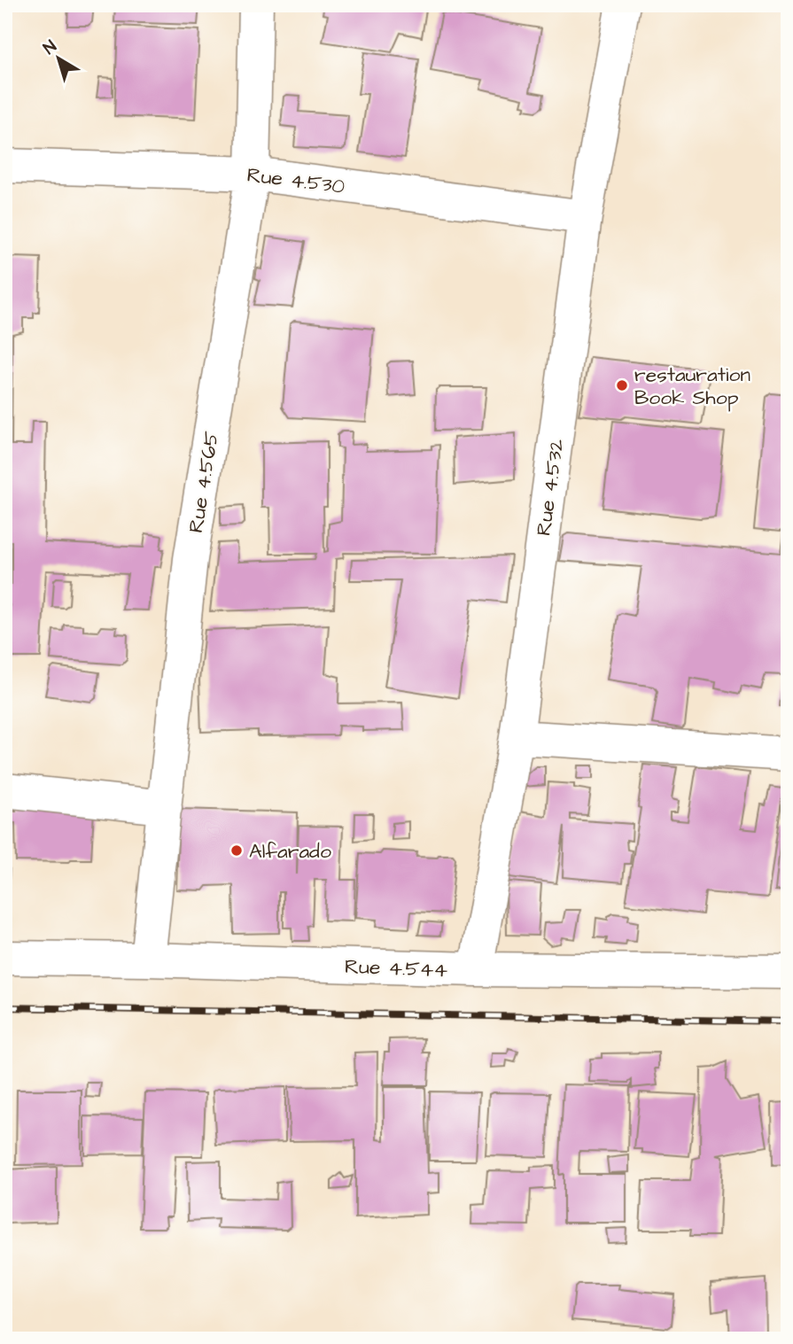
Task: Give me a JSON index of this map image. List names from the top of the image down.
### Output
{
  "streets": {
    "street": [
      "Rue 4.530",
      "Rue 4.565",
      "Rue 4.532",
      "Rue 4.544"
    ]
  },
  "crossings": [
    ["Rue 4.530", "Rue 4.565"],
    ["Rue 4.530", "Rue 4.532"],
    ["Rue 4.565", "Rue 4.544"],
    ["Rue 4.532", "Rue 4.544"]
  ],
  "places": ["restauration Book Shop", "Alfarado"],
  "north": "top left"
}
